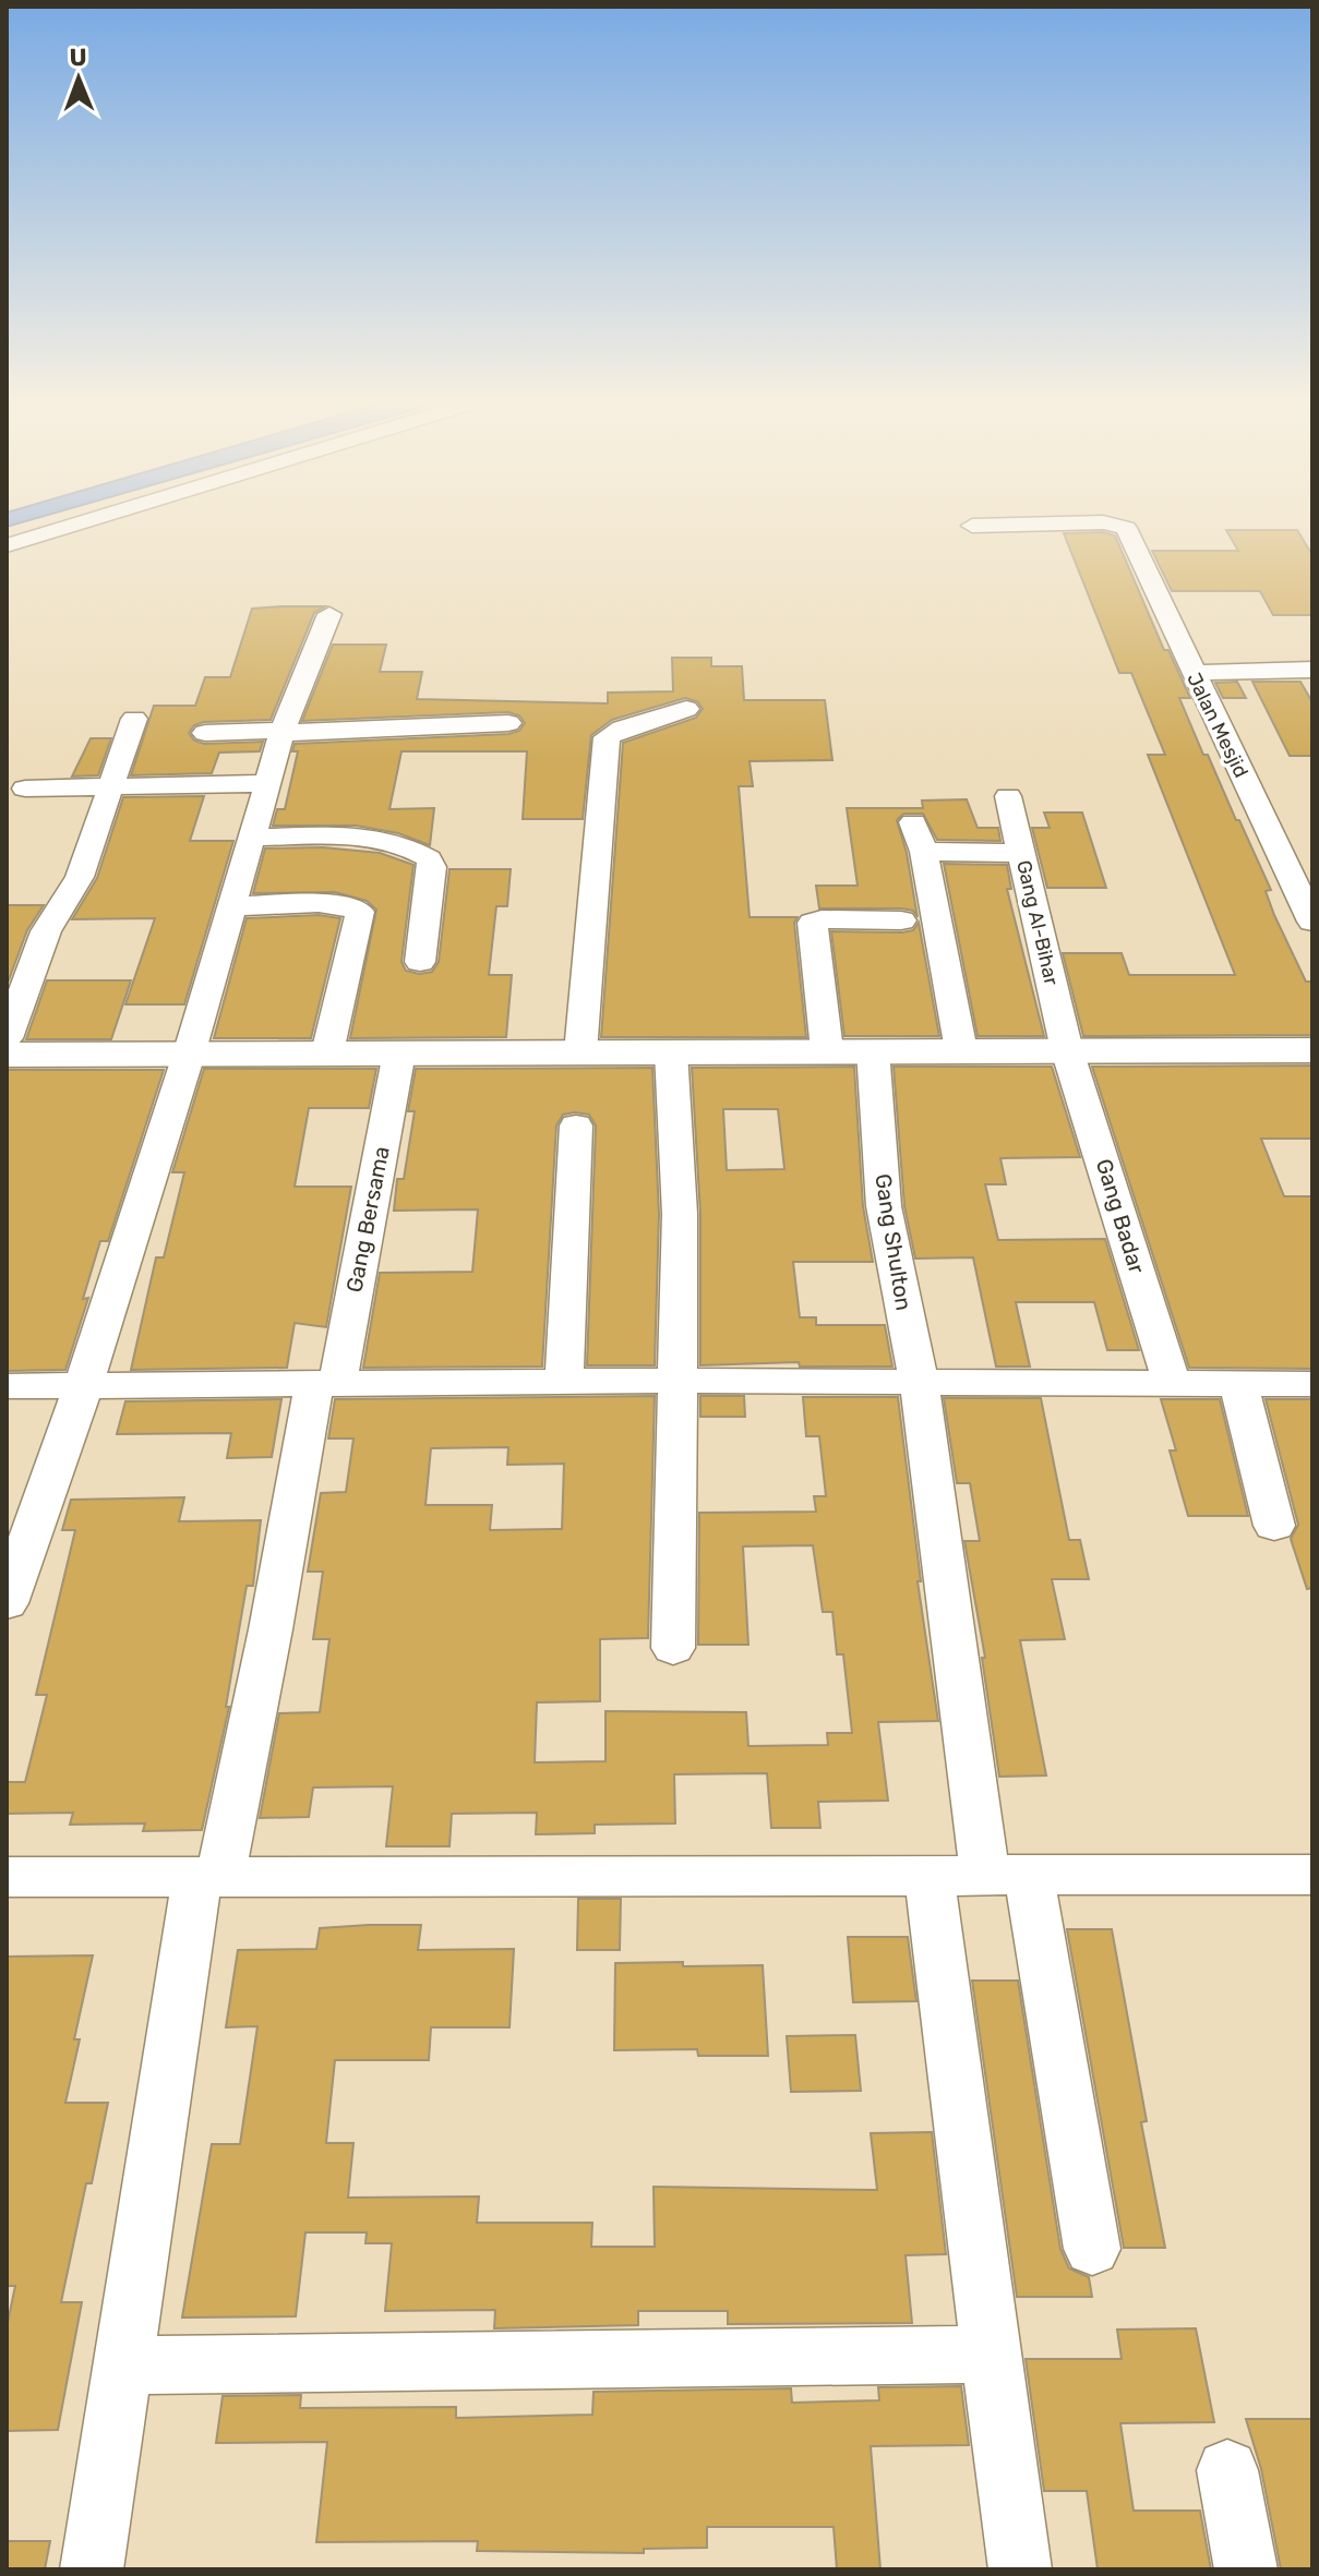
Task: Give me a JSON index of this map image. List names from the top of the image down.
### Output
{
  "streets": {
    "street": [
      "Jalan Mesjid",
      "Gang Al-Bihar",
      "Gang Badar",
      "Gang Bersama",
      "Gang Shulton"
    ]
  },
  "crossings": [
    ["Gang Al-Bihar", "Gang Badar"]
  ],
  "north": "top"
}
